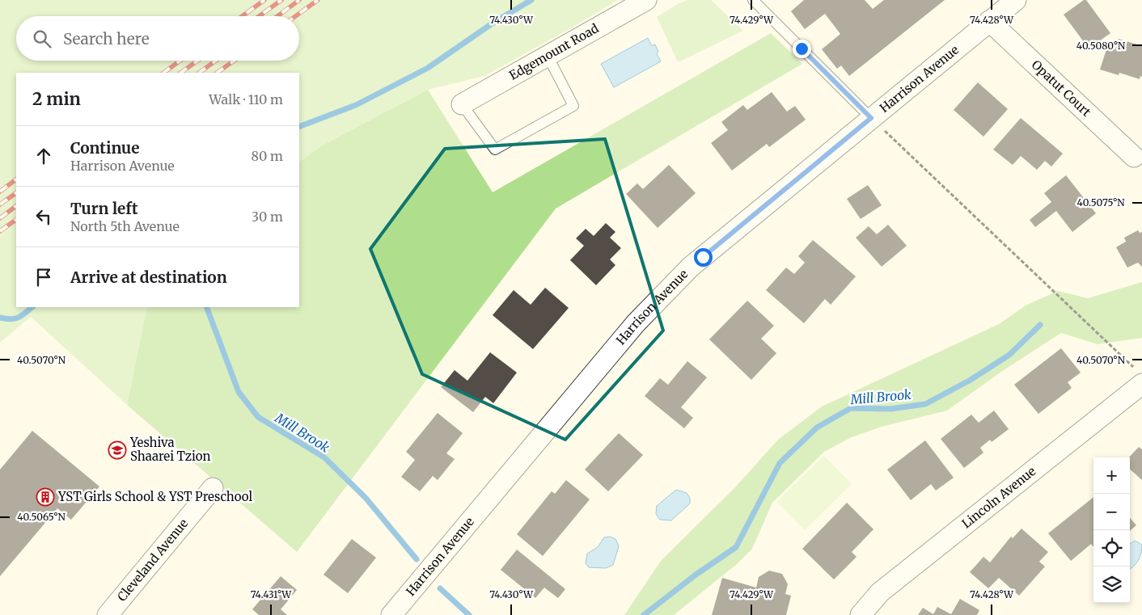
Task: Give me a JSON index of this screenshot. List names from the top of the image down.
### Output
{
  "streets": {
    "street": [
      "Edgemount Road",
      "Harrison Avenue",
      "Opatut Court",
      "Lincoln Avenue",
      "Cleveland Avenue"
    ]
  },
  "crossings": [
    ["Harrison Avenue", "Opatut Court"]
  ],
  "water": ["Mill Brook"],
  "places": {
    "school or university": ["Yeshiva Shaarei Tzion"],
    "building": ["YST Girls School & YST Preschool"]
  },
  "page": {
    "search": "Search here",
    "heading": ["2 min", "Walk · 110 m"],
    "list": [
      ["Continue", "Harrison Avenue", "80 m"],
      ["Turn left", "North 5th Avenue", "30 m"],
      "Arrive at destination"
    ],
    "map_buttons": ["+", "−"]
  },
  "coordinates": [
    "74.430°W",
    "74.429°W",
    "74.428°W",
    "40.5080°N",
    "40.5075°N",
    "40.5070°N",
    "40.5065°N",
    "74.431°W"
  ]
}
